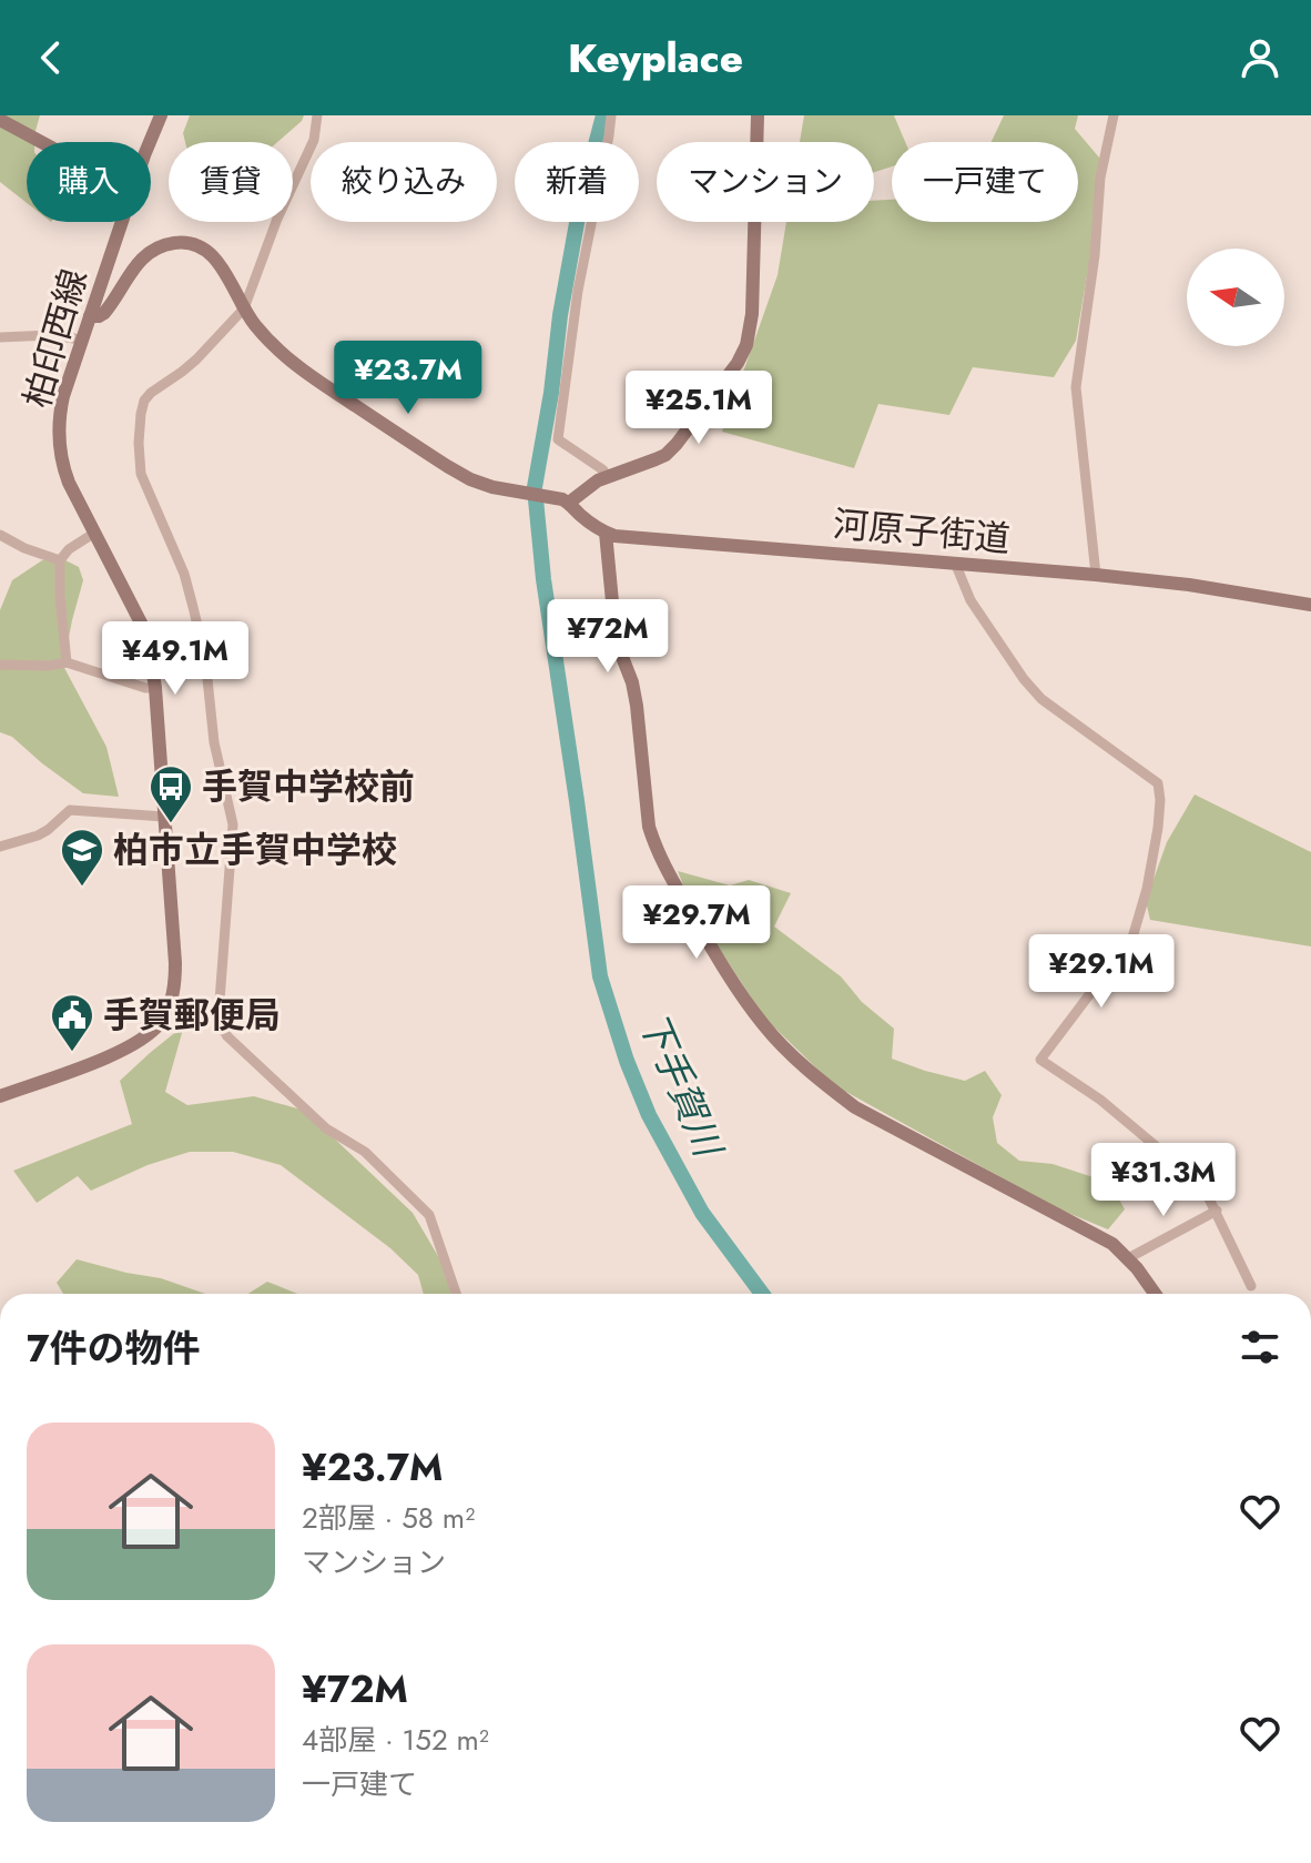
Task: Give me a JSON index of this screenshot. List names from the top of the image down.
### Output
{
  "streets": {
    "street": ["柏印西線", "河原子街道"]
  },
  "water": ["下手賀川"],
  "places": {
    "bus stop": ["手賀中学校前"],
    "school or university": ["柏市立手賀中学校"],
    "public building": ["手賀郵便局"]
  },
  "north": "left",
  "page": {
    "header": "Keyplace",
    "chip": [
      "購入",
      "賃貸",
      "絞り込み",
      "新着",
      "マンション",
      "一戸建て"
    ],
    "price": [
      "¥23.7M",
      "¥25.1M",
      "¥72M",
      "¥49.1M",
      "¥29.7M",
      "¥29.1M",
      "¥31.3M"
    ],
    "heading": "7件の物件",
    "list": [
      {
        "name": "¥23.7M",
        "note": "2部屋 · 58 m² · マンション"
      },
      {
        "name": "¥72M",
        "note": "4部屋 · 152 m² · 一戸建て"
      }
    ]
  }
}
